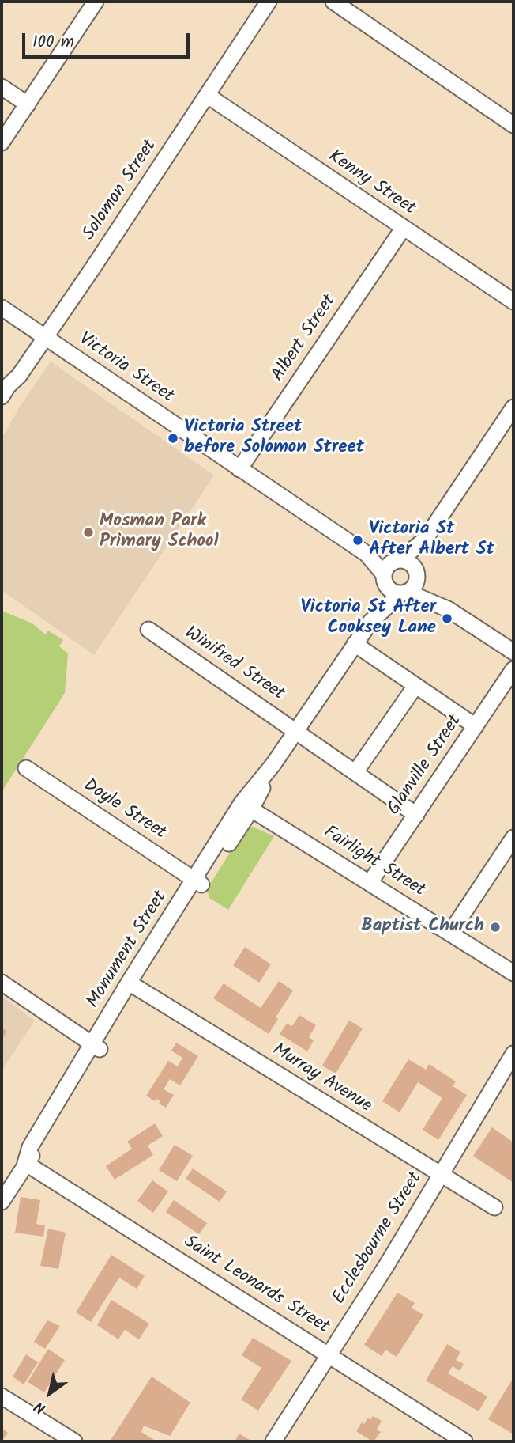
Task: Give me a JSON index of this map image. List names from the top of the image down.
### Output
{
  "streets": {
    "street": [
      "Kenny Street",
      "Solomon Street",
      "Albert Street",
      "Victoria Street",
      "Winifred Street",
      "Glanville Street",
      "Doyle Street",
      "Fairlight Street",
      "Monument Street",
      "Murray Avenue",
      "Ecclesbourne Street",
      "Saint Leonards Street"
    ]
  },
  "crossings": [
    ["Kenny Street", "Solomon Street"],
    ["Kenny Street", "Albert Street"],
    ["Solomon Street", "Victoria Street"],
    ["Albert Street", "Victoria Street"],
    ["Victoria Street", "Monument Street"],
    ["Winifred Street", "Glanville Street"],
    ["Winifred Street", "Monument Street"],
    ["Glanville Street", "Fairlight Street"],
    ["Doyle Street", "Monument Street"],
    ["Fairlight Street", "Monument Street"],
    ["Monument Street", "Murray Avenue"],
    ["Monument Street", "Saint Leonards Street"],
    ["Murray Avenue", "Ecclesbourne Street"],
    ["Ecclesbourne Street", "Saint Leonards Street"]
  ],
  "places": [
    "Victoria Street before Solomon Street",
    "Mosman Park Primary School",
    "Victoria St After Albert St",
    "Victoria St After Cooksey Lane",
    "Baptist Church"
  ],
  "scale_bar": "100 m",
  "north": "bottom left"
}
